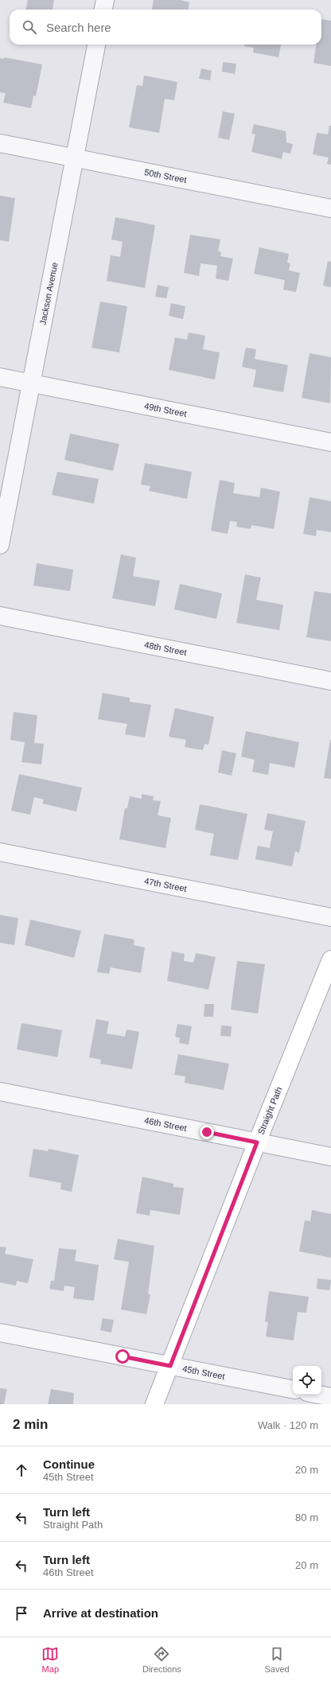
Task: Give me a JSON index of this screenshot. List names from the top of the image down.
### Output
{
  "streets": {
    "main road": ["Straight Path"],
    "street": [
      "50th Street",
      "Jackson Avenue",
      "49th Street",
      "48th Street",
      "47th Street",
      "46th Street",
      "45th Street"
    ]
  },
  "crossings": [
    ["50th Street", "Jackson Avenue"],
    ["Jackson Avenue", "49th Street"],
    ["Straight Path", "46th Street"],
    ["Straight Path", "45th Street"]
  ],
  "page": {
    "search": "Search here",
    "heading": ["2 min", "Walk · 120 m"],
    "list": [
      ["Continue", "45th Street", "20 m"],
      ["Turn left", "Straight Path", "80 m"],
      ["Turn left", "46th Street", "20 m"],
      "Arrive at destination"
    ],
    "nav": ["Map", "Directions", "Saved"]
  }
}
